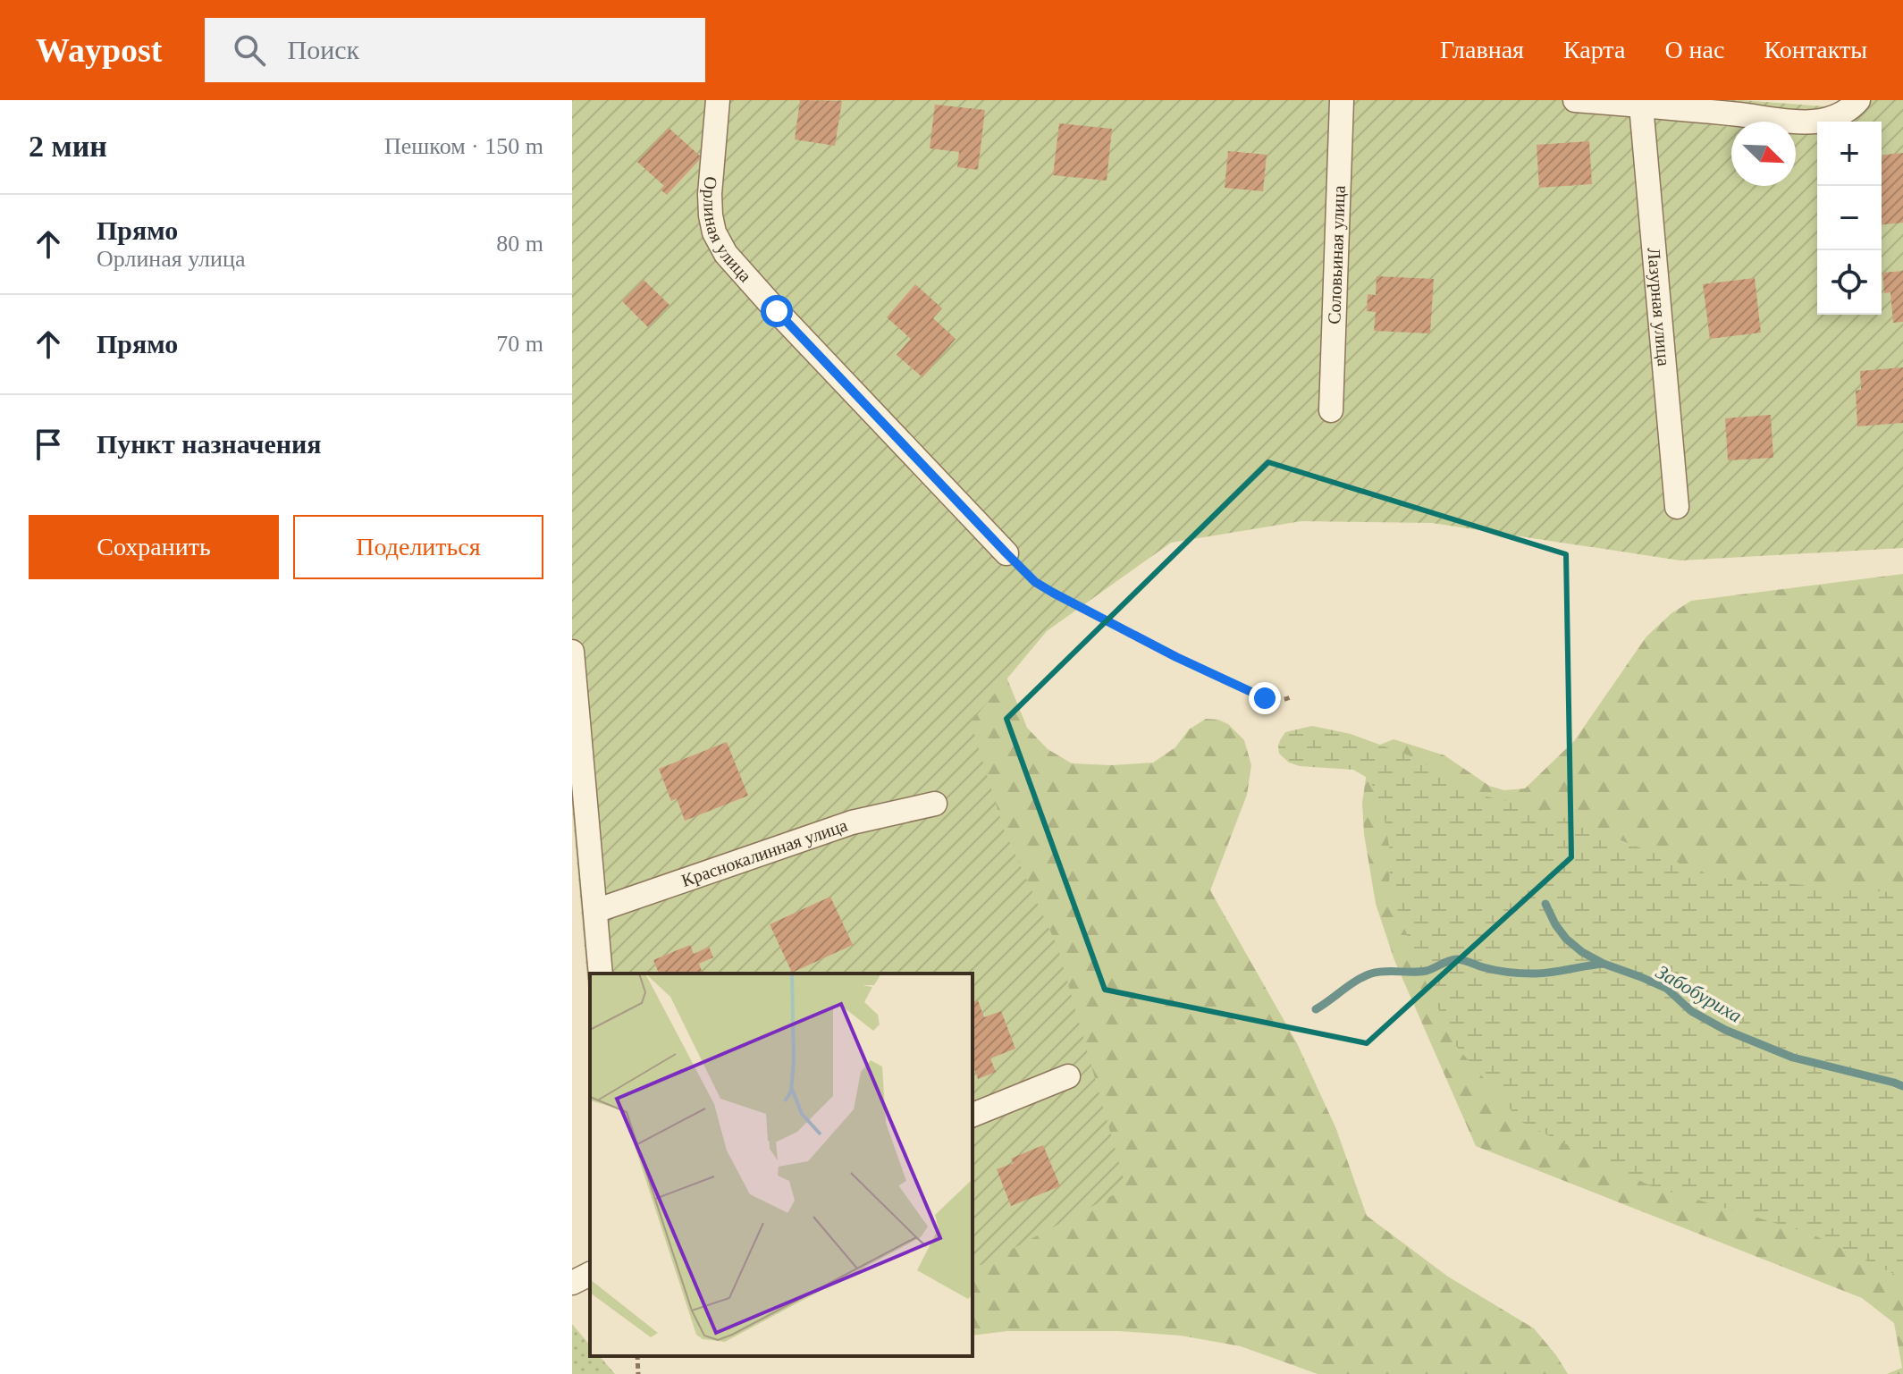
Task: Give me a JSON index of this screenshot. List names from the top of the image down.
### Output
{
  "streets": {
    "street": [
      "Орлиная улица",
      "Соловьиная улица",
      "Лазурная улица",
      "Краснокалинная улица"
    ]
  },
  "water": ["Забобуриха"],
  "north": "bottom right",
  "page": {
    "header": "Waypost",
    "search": "Поиск",
    "nav": [
      "Главная",
      "Карта",
      "О нас",
      "Контакты"
    ],
    "heading": ["2 мин", "Пешком · 150 m"],
    "map_buttons": ["+", "−"],
    "list": [
      ["Прямо", "Орлиная улица", "80 m"],
      ["Прямо", "70 m"],
      "Пункт назначения"
    ],
    "buttons": ["Сохранить", "Поделиться"]
  }
}
